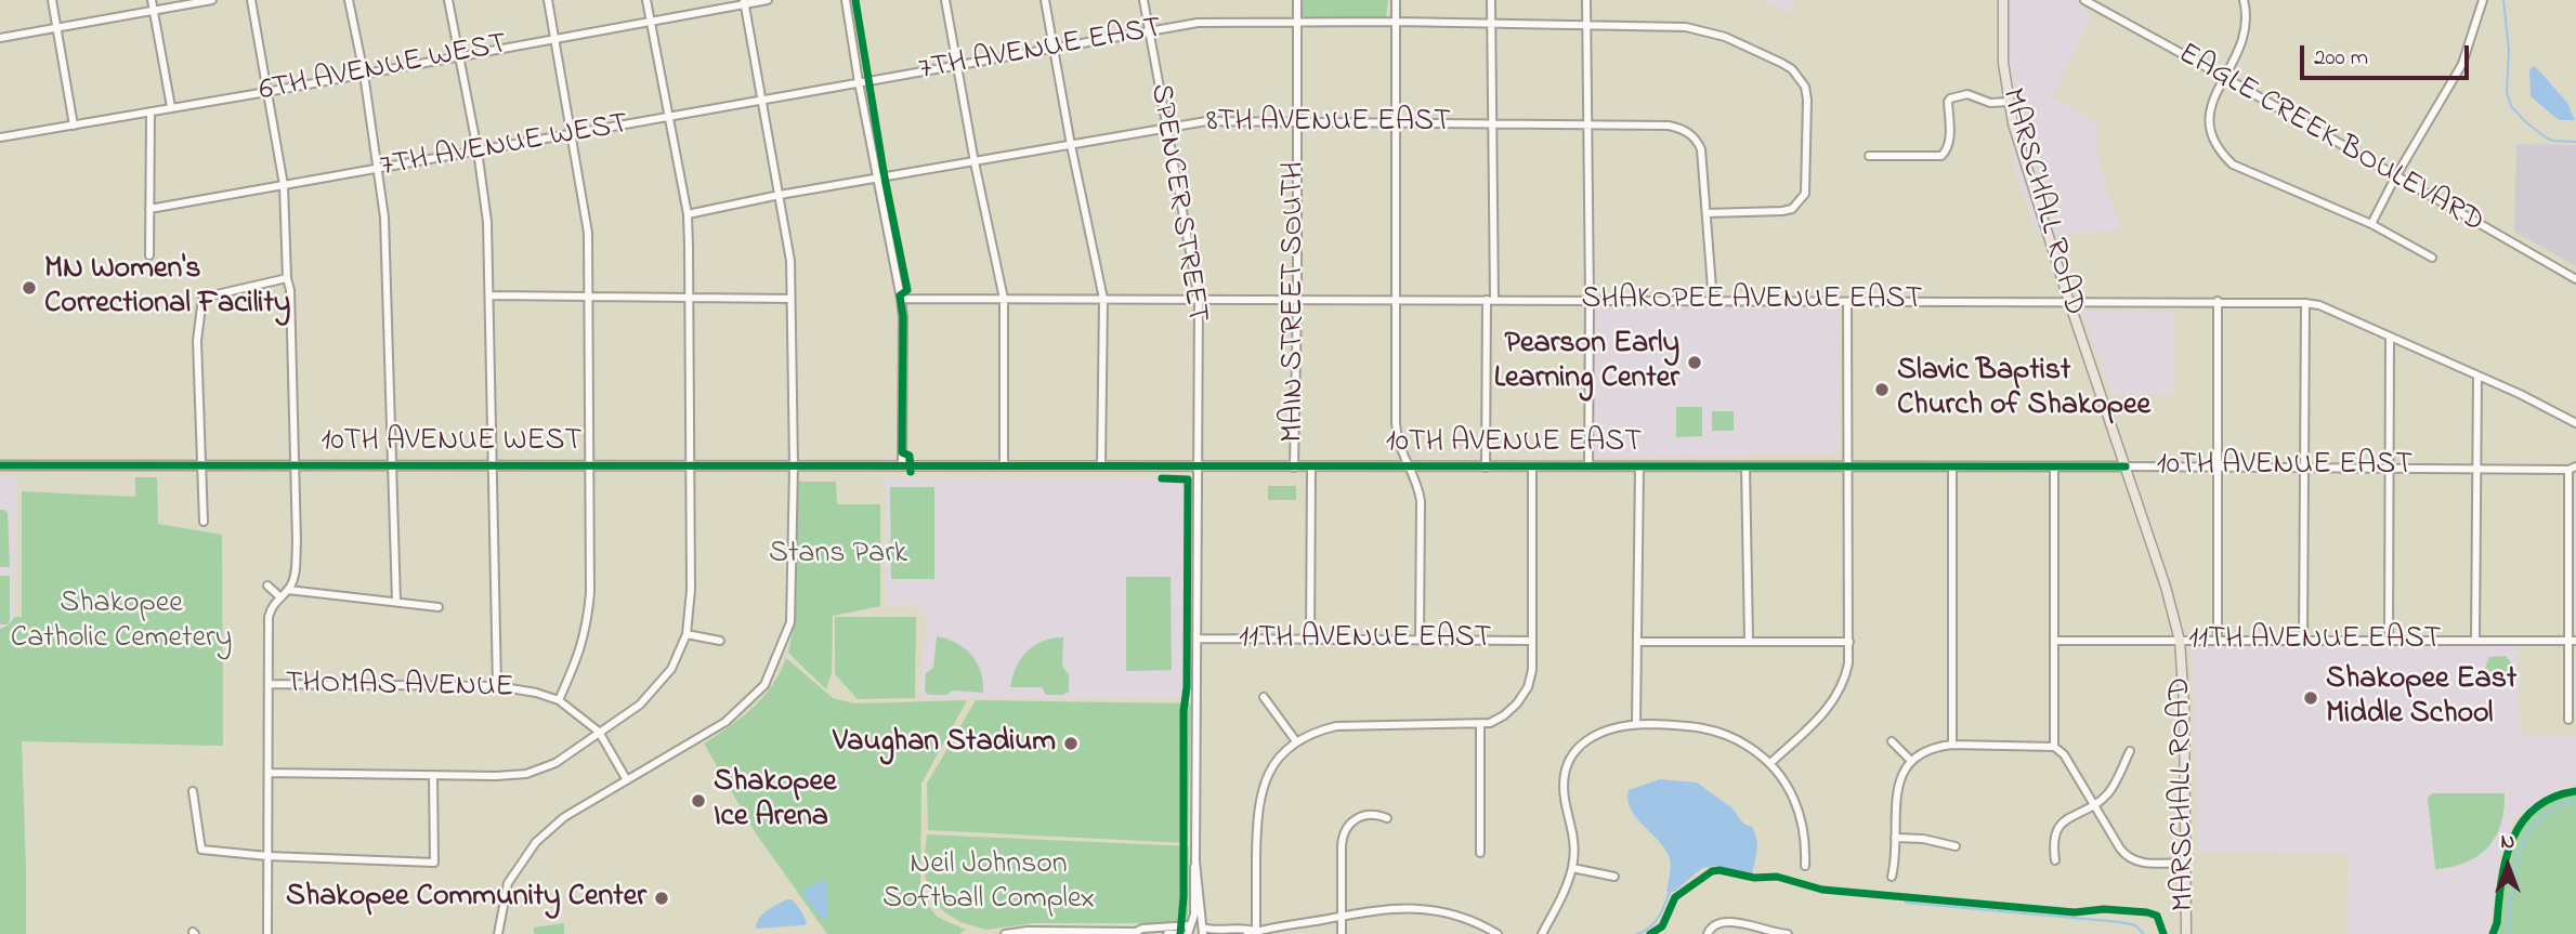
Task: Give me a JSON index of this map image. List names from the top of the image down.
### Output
{
  "streets": {
    "main road": ["MARSCHALL ROAD", "10TH AVENUE WEST", "10TH AVENUE EAST"],
    "street": [
      "7TH AVENUE EAST",
      "6TH AVENUE WEST",
      "8TH AVENUE EAST",
      "EAGLE CREEK BOULEVARD",
      "7TH AVENUE WEST",
      "SPENCER STREET",
      "SHAKOPEE AVENUE EAST",
      "MAIN STREET SOUTH",
      "11TH AVENUE EAST",
      "THOMAS AVENUE"
    ]
  },
  "crossings": [
    ["7TH AVENUE EAST", "8TH AVENUE EAST"],
    ["7TH AVENUE EAST", "7TH AVENUE WEST"],
    ["7TH AVENUE EAST", "SPENCER STREET"],
    ["7TH AVENUE EAST", "MAIN STREET SOUTH"],
    ["8TH AVENUE EAST", "SPENCER STREET"],
    ["8TH AVENUE EAST", "MAIN STREET SOUTH"],
    ["MARSCHALL ROAD", "SHAKOPEE AVENUE EAST"],
    ["MARSCHALL ROAD", "10TH AVENUE EAST"],
    ["MARSCHALL ROAD", "11TH AVENUE EAST"],
    ["SPENCER STREET", "SHAKOPEE AVENUE EAST"],
    ["SPENCER STREET", "10TH AVENUE EAST"],
    ["SPENCER STREET", "11TH AVENUE EAST"],
    ["SHAKOPEE AVENUE EAST", "MAIN STREET SOUTH"],
    ["MAIN STREET SOUTH", "10TH AVENUE EAST"],
    ["10TH AVENUE WEST", "10TH AVENUE EAST"]
  ],
  "parks": ["Stans Park", "Shakopee Catholic Cemetery", "Neil Johnson Softball Complex"],
  "places": [
    "MN Women's Correctional Facility",
    "Pearson Early Learning Center",
    "Slavic Baptist Church of Shakopee",
    "Shakopee East Middle School",
    "Vaughan Stadium",
    "Shakopee Ice Arena",
    "Shakopee Community Center"
  ],
  "scale_bar": "200 m",
  "north": "top"
}
